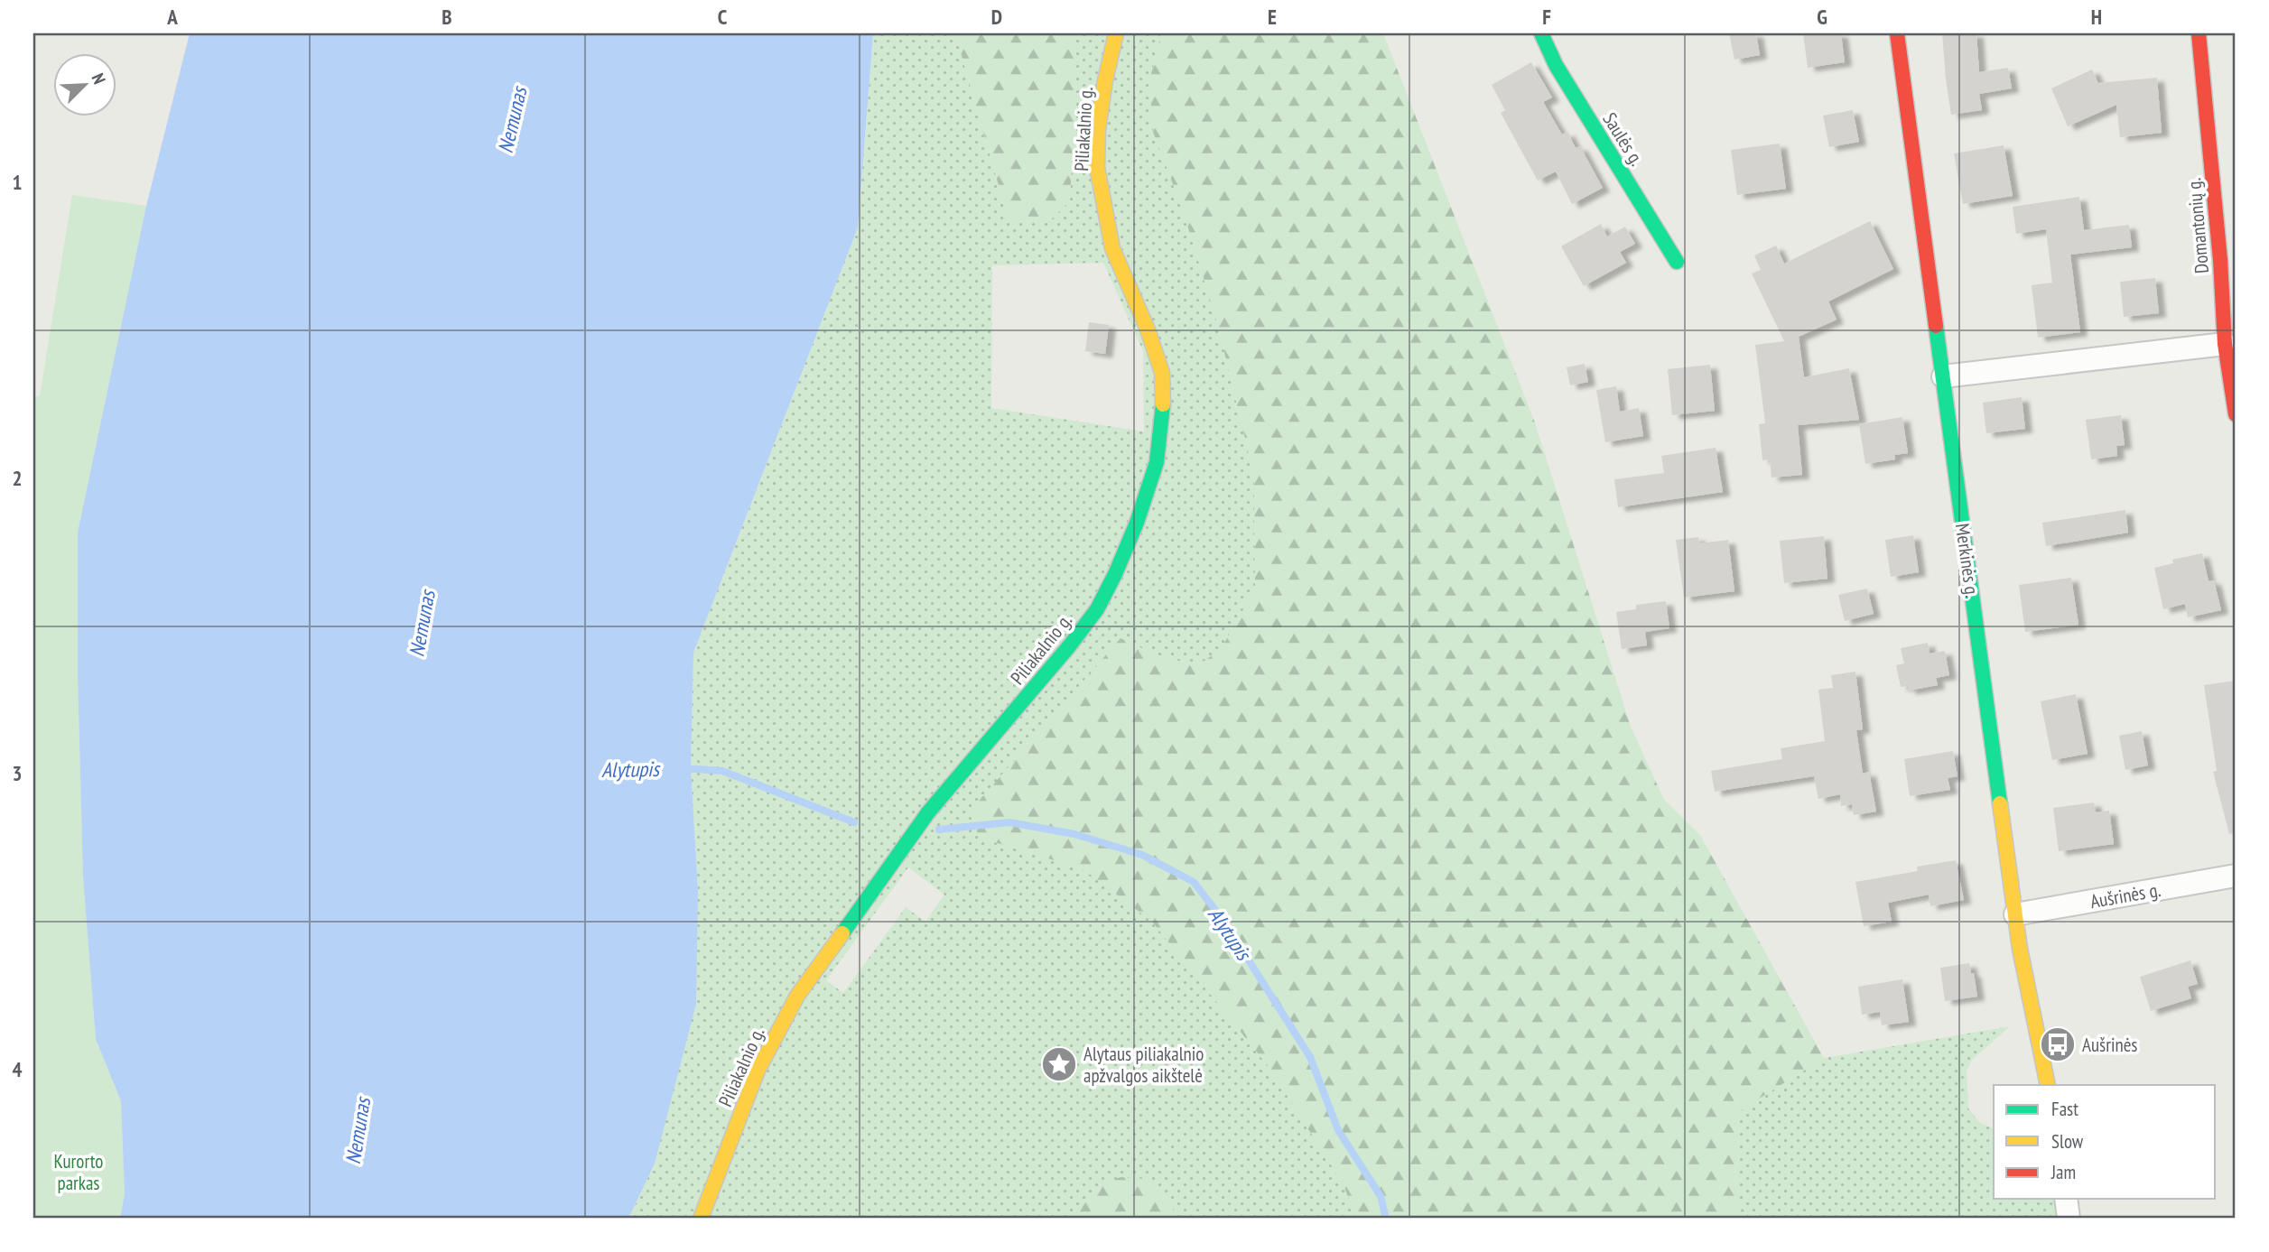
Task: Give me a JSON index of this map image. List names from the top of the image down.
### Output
{
  "streets": {
    "street": [
      "Piliakalnio g.",
      "Saulės g.",
      "Domantonių g.",
      "Merkinės g.",
      "Aušrinės g."
    ]
  },
  "crossings": [
    ["Merkinės g.", "Aušrinės g."]
  ],
  "water": ["Nemunas", "Alytupis"],
  "parks": ["Kurorto parkas"],
  "places": {
    "bus stop": ["Aušrinės"],
    "place": ["Alytaus piliakalnio apžvalgos aikštelė"]
  },
  "legend": ["Fast", "Slow", "Jam"],
  "north": "top right",
  "grid": {
    "columns": [
      "A",
      "B",
      "C",
      "D",
      "E",
      "F",
      "G",
      "H"
    ],
    "rows": [
      "1",
      "2",
      "3",
      "4"
    ]
  }
}
